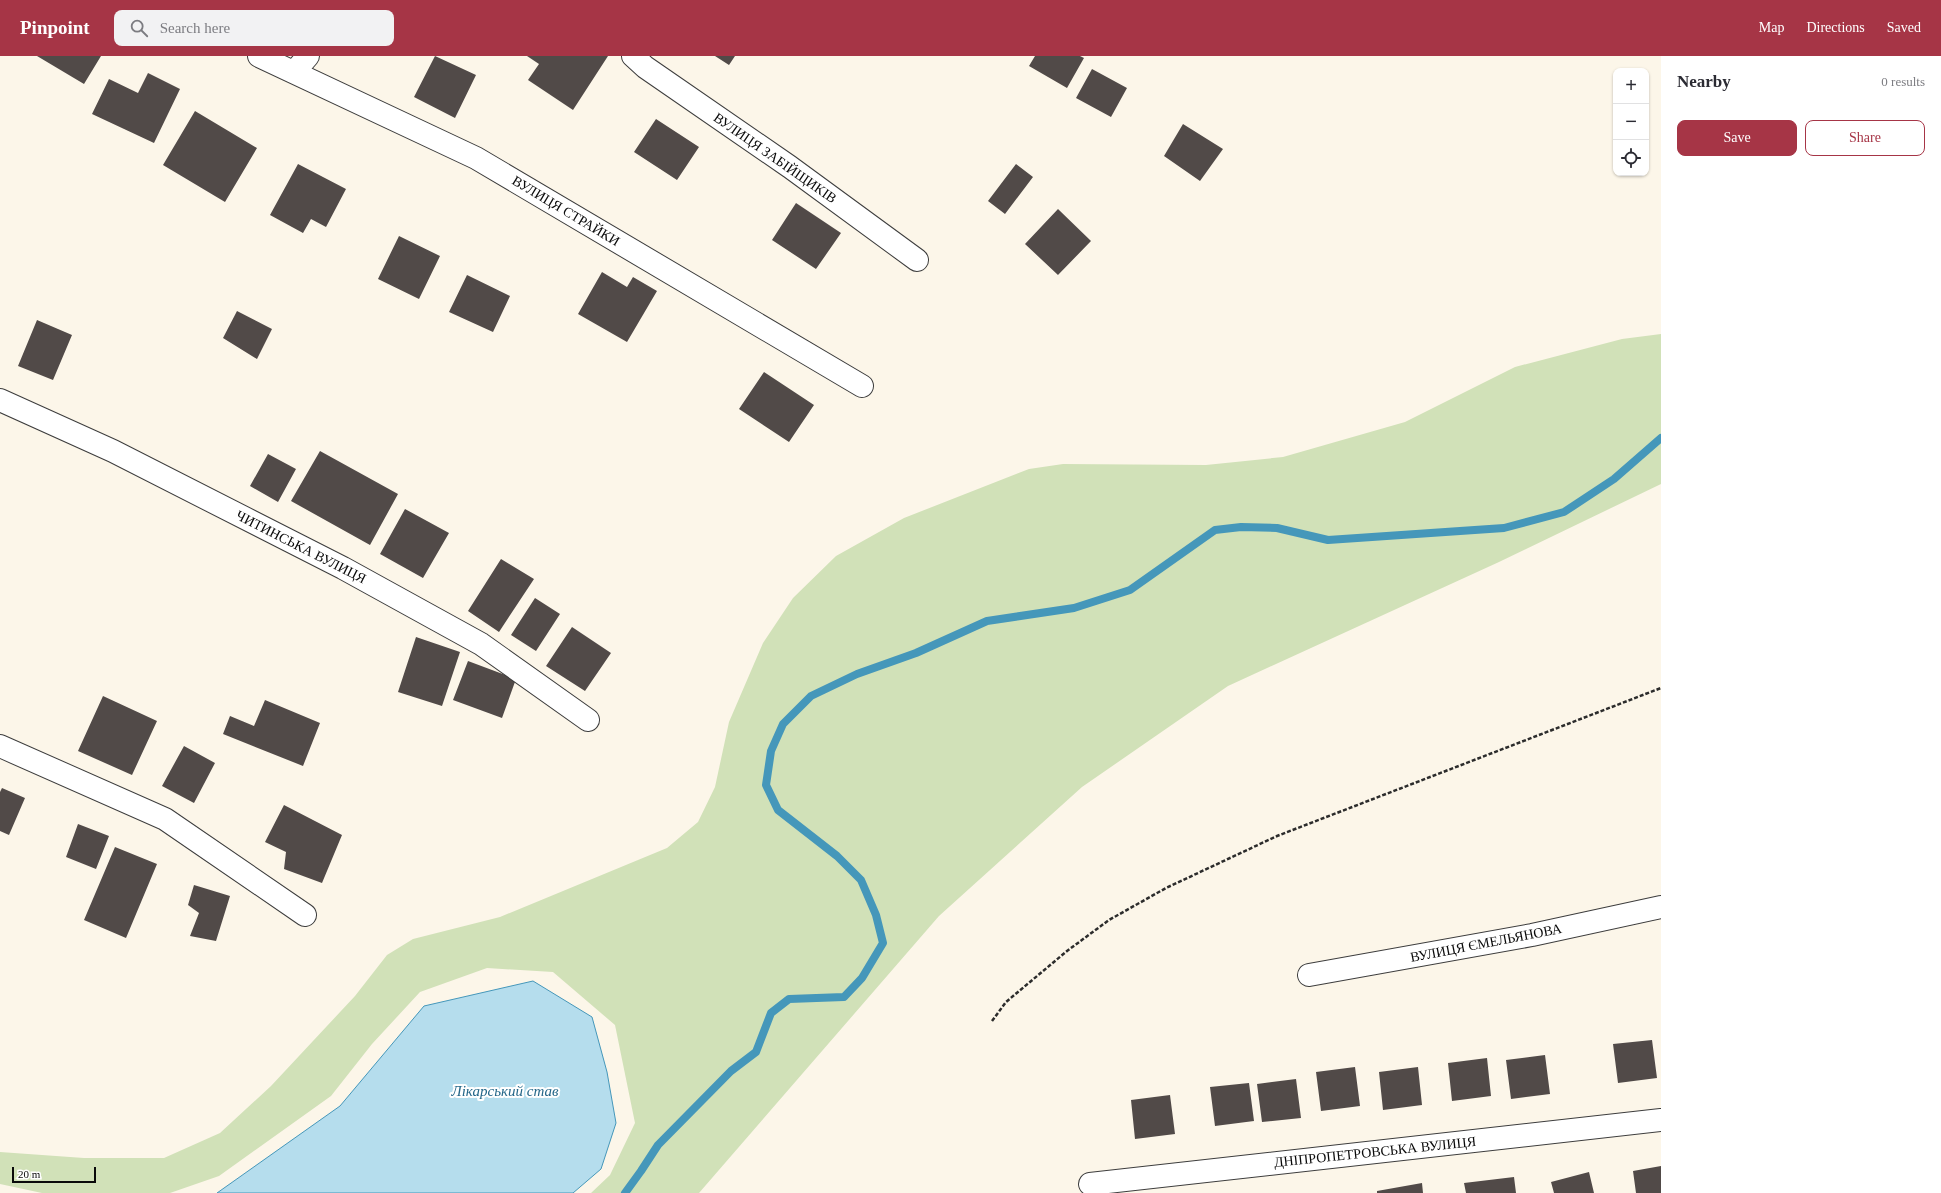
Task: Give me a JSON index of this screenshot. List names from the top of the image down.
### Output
{
  "streets": {
    "street": [
      "ВУЛИЦЯ ЗАБІЙЩИКІВ",
      "ВУЛИЦЯ СТРАЙКИ",
      "ЧИТИНСЬКА ВУЛИЦЯ",
      "ВУЛИЦЯ ЄМЕЛЬЯНОВА",
      "ДНІПРОПЕТРОВСЬКА ВУЛИЦЯ"
    ]
  },
  "water": ["Лікарський став"],
  "scale_bar": "20 m",
  "page": {
    "header": "Pinpoint",
    "search": "Search here",
    "nav": ["Map", "Directions", "Saved"],
    "heading": ["Nearby", "0 results"],
    "map_buttons": ["+", "−"],
    "buttons": ["Save", "Share"],
    "scale": "20 m"
  }
}
